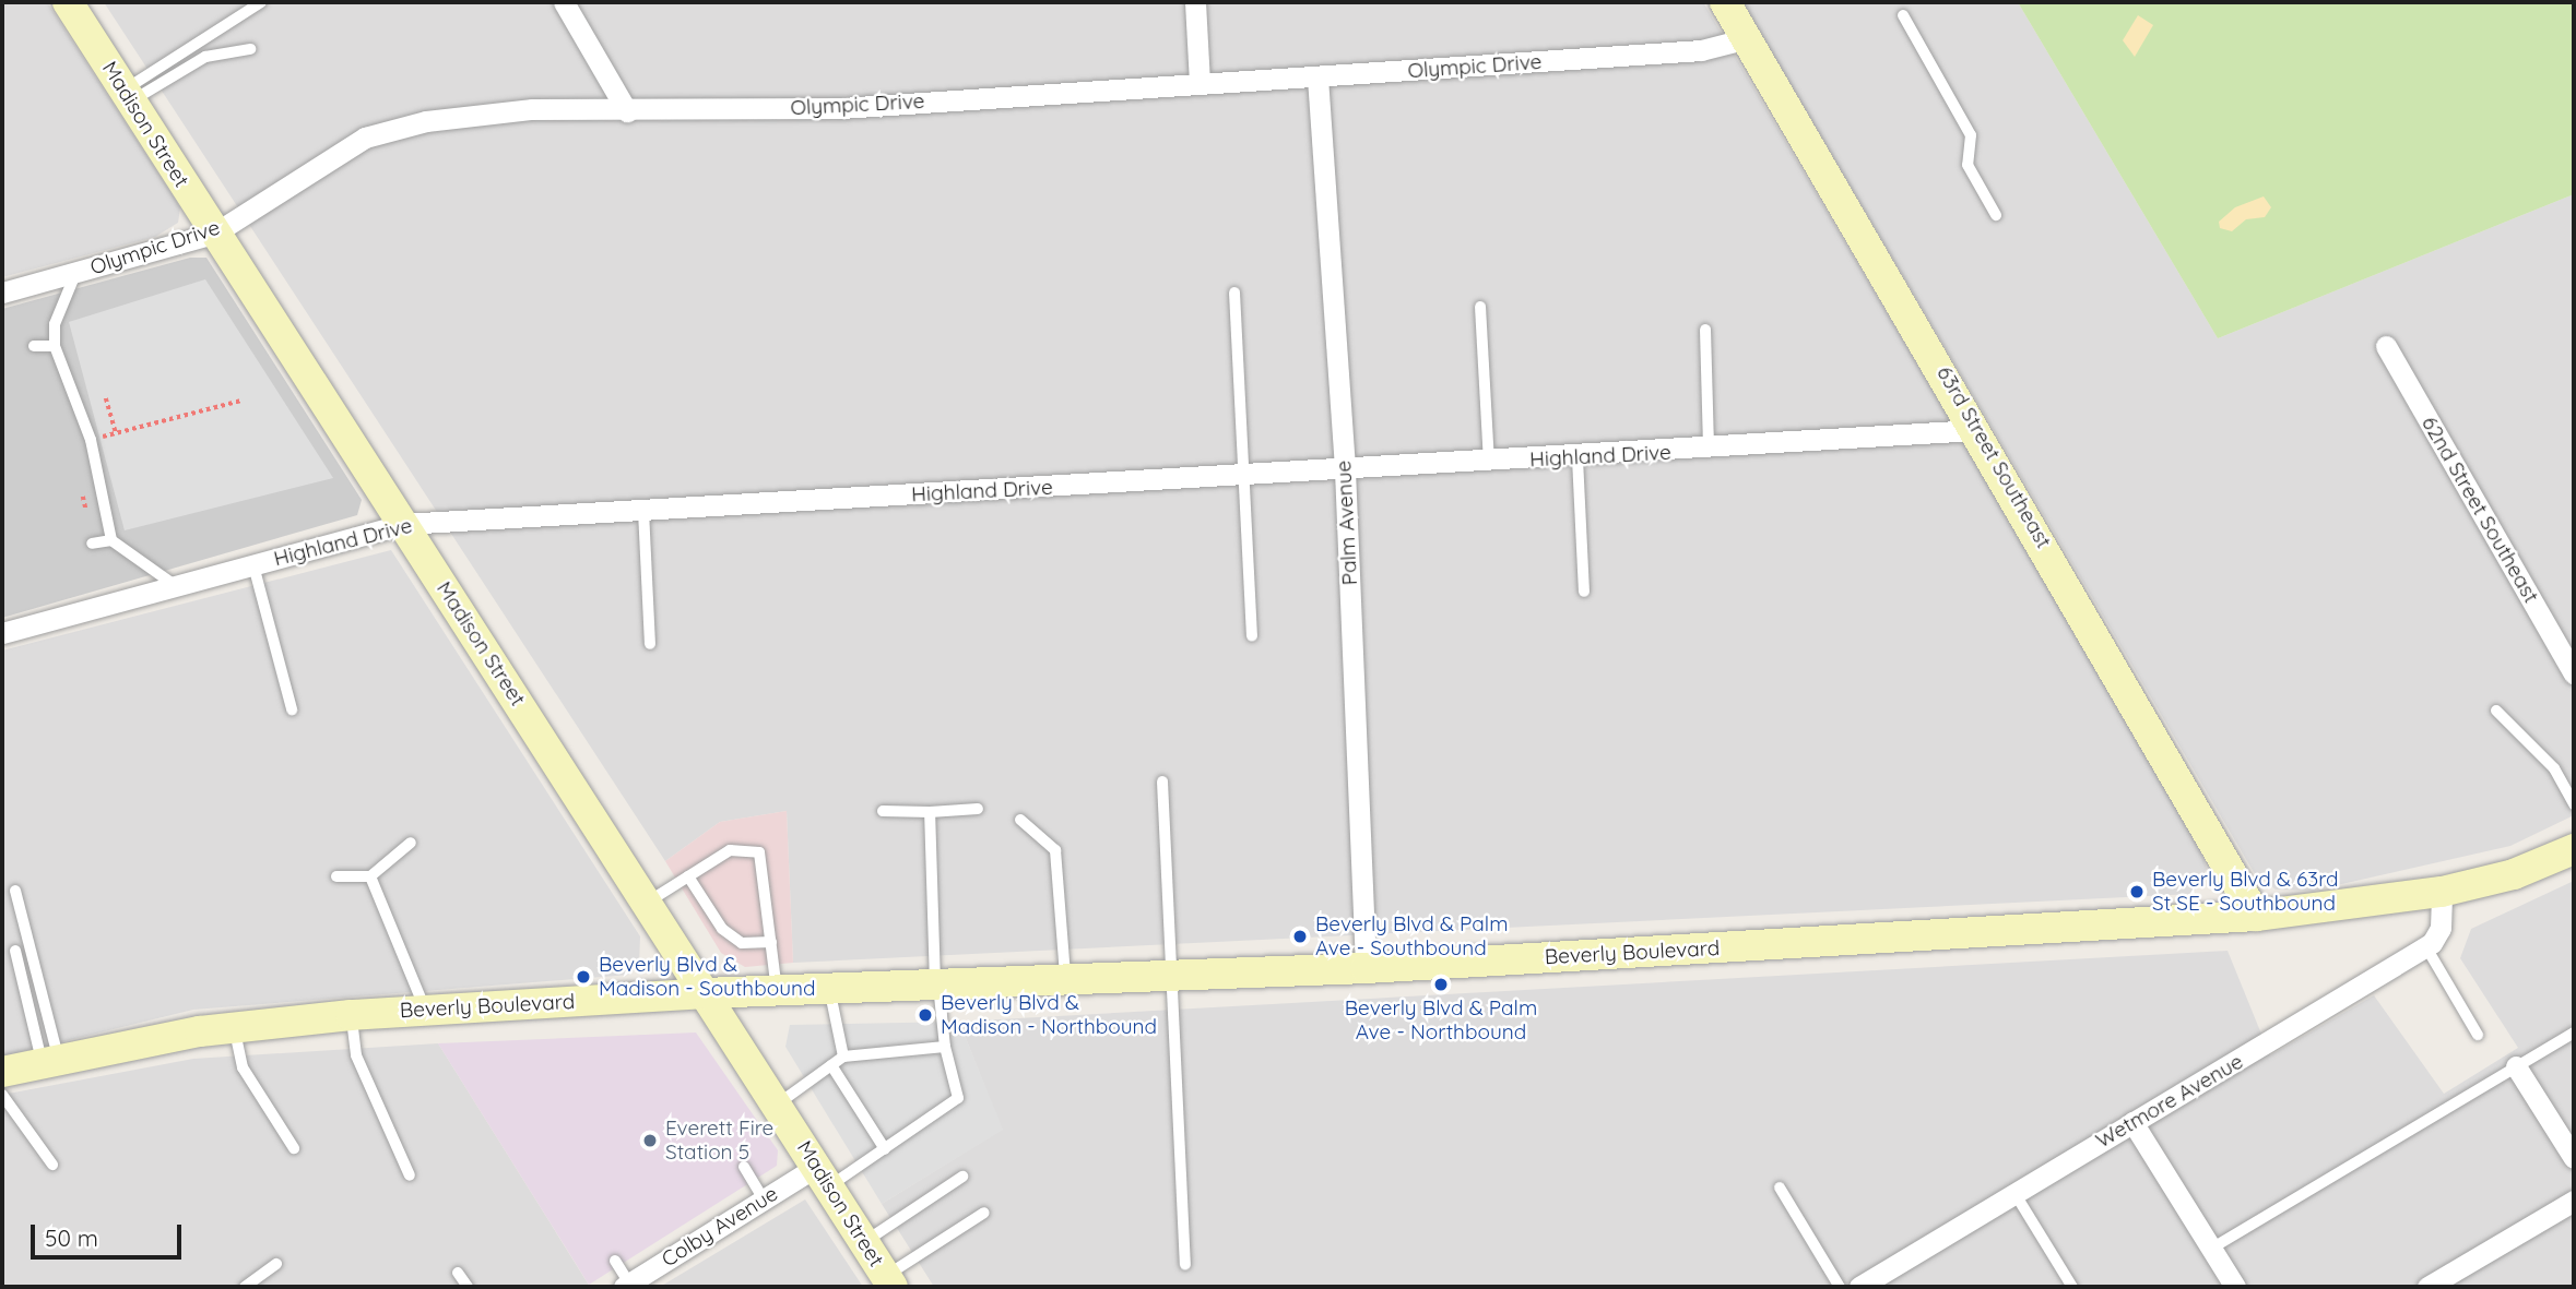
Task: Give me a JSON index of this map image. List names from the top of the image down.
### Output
{
  "streets": {
    "main road": ["Madison Street", "63rd Street Southeast", "Beverly Boulevard"],
    "street": [
      "Olympic Drive",
      "Highland Drive",
      "62nd Street Southeast",
      "Palm Avenue",
      "Wetmore Avenue",
      "Colby Avenue"
    ]
  },
  "crossings": [
    ["Olympic Drive", "Madison Street"],
    ["Olympic Drive", "63rd Street Southeast"],
    ["Olympic Drive", "Palm Avenue"],
    ["Madison Street", "Highland Drive"],
    ["Madison Street", "Beverly Boulevard"],
    ["Madison Street", "Colby Avenue"],
    ["Highland Drive", "63rd Street Southeast"],
    ["Highland Drive", "Palm Avenue"],
    ["63rd Street Southeast", "Beverly Boulevard"],
    ["Palm Avenue", "Beverly Boulevard"]
  ],
  "places": [
    "Beverly Blvd & 63rd St SE - Southbound",
    "Beverly Blvd & Palm Ave - Southbound",
    "Beverly Blvd & Madison - Southbound",
    "Beverly Blvd & Palm Ave - Northbound",
    "Beverly Blvd & Madison - Northbound",
    "Everett Fire Station 5"
  ],
  "scale_bar": "50 m"
}
